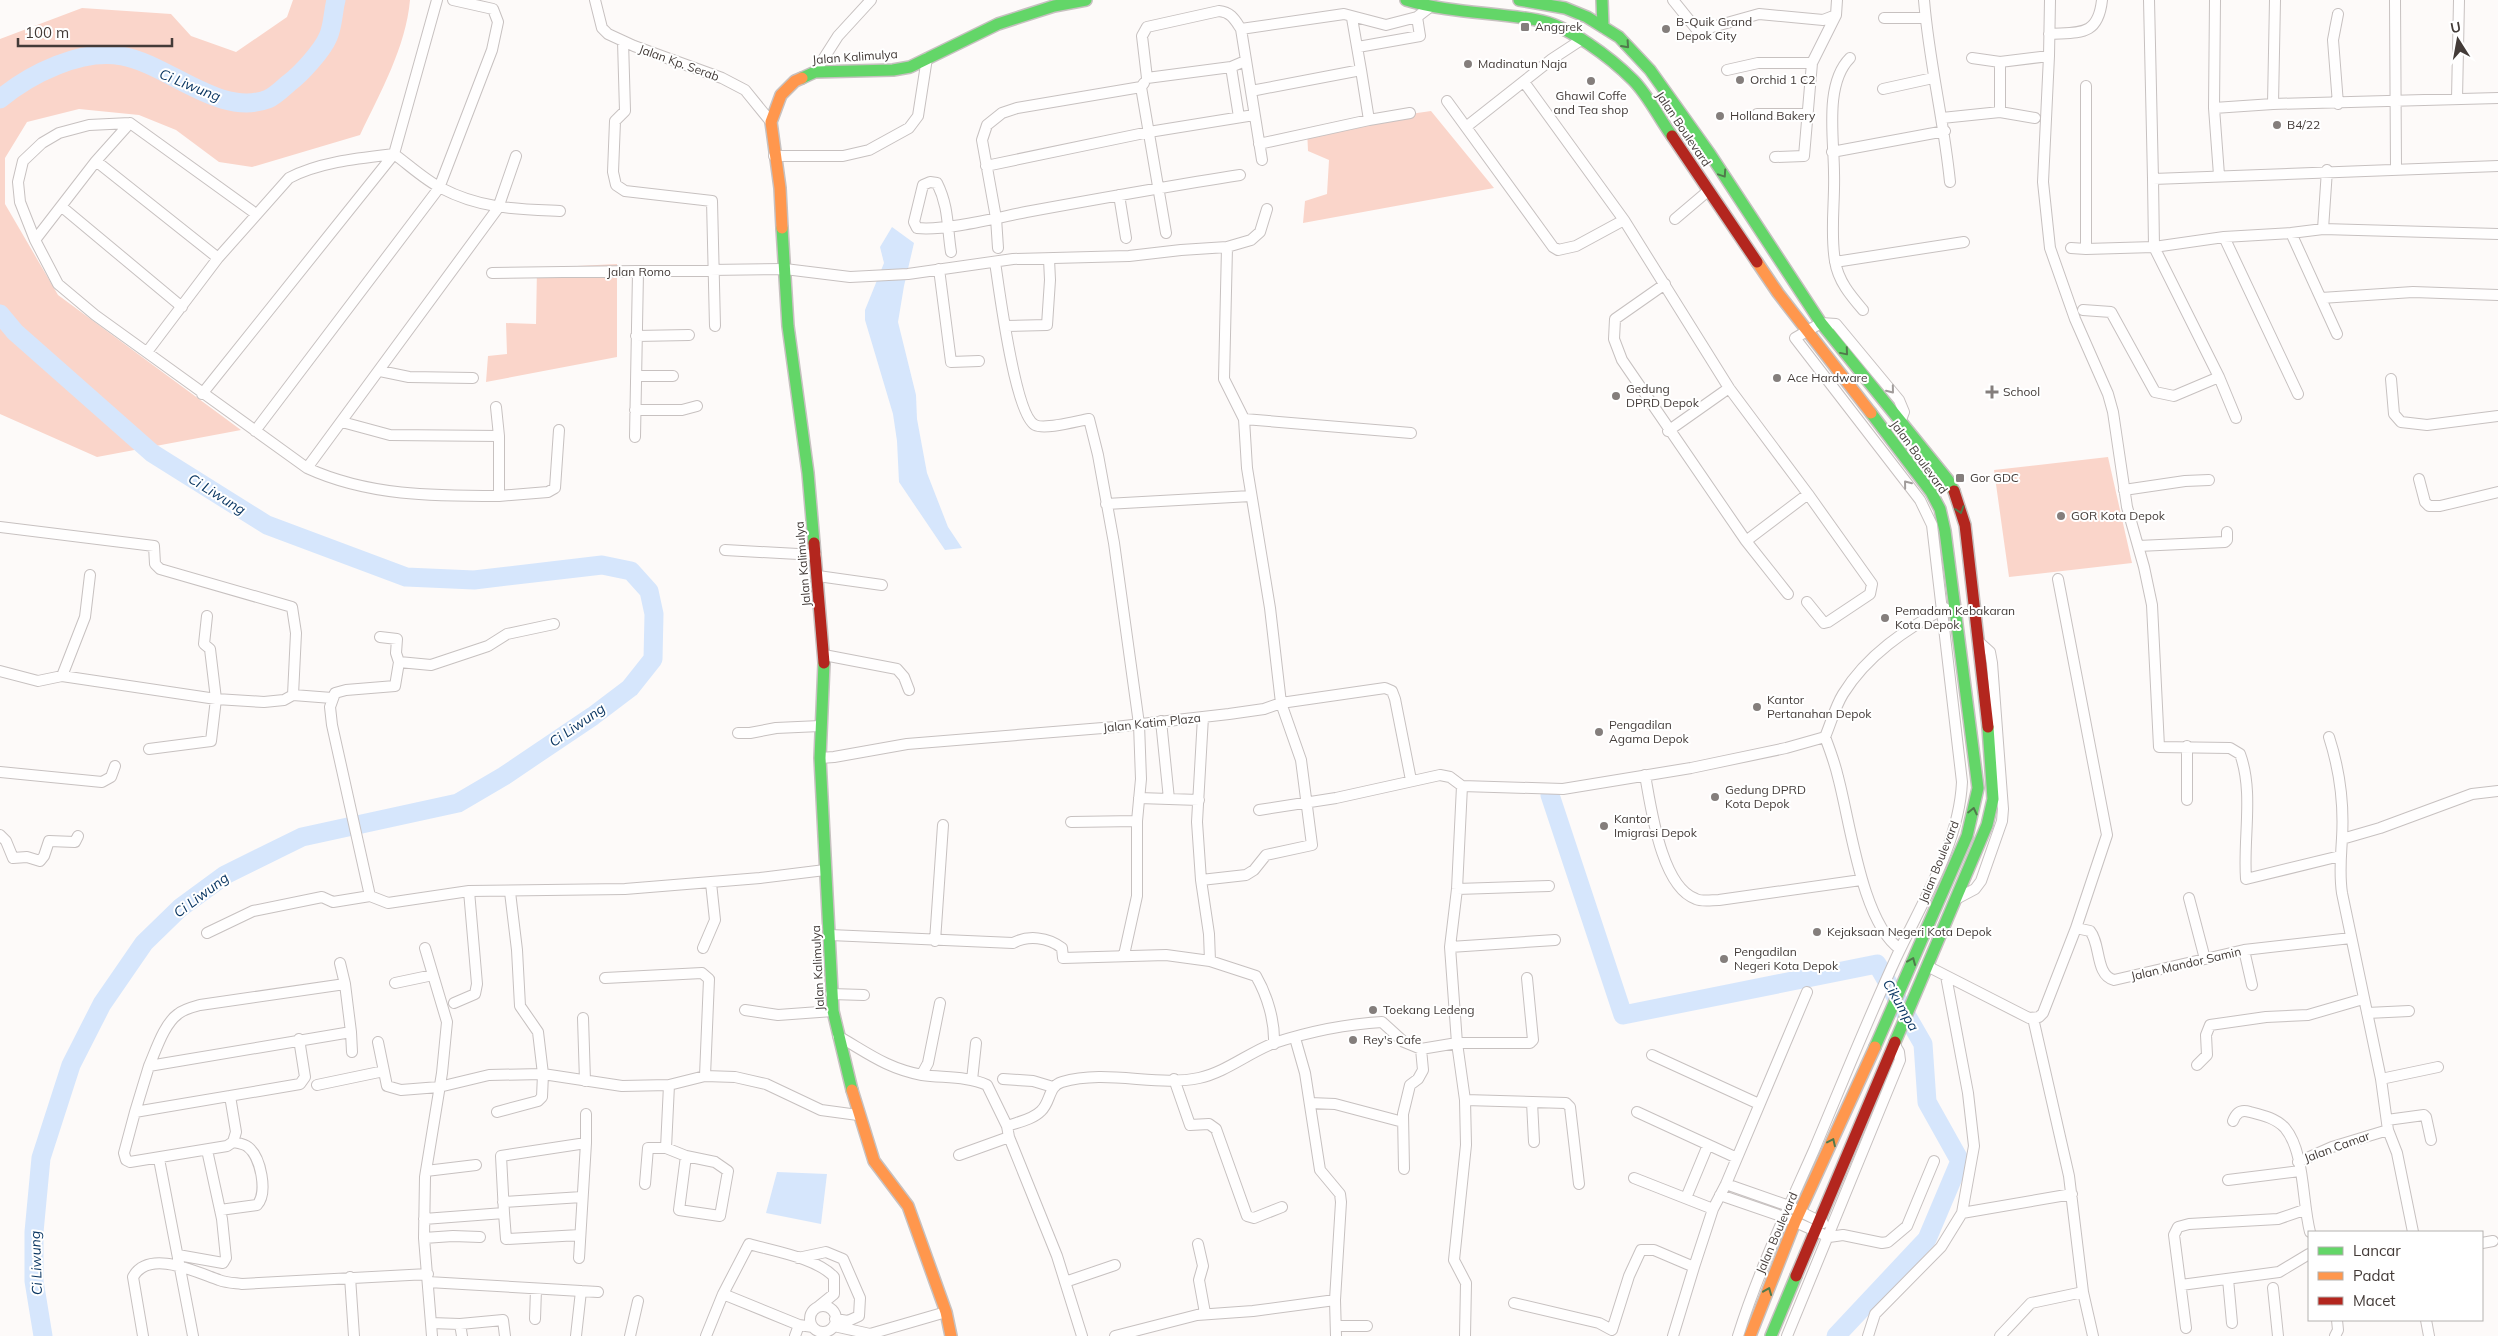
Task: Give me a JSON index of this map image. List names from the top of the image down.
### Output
{
  "streets": {
    "main road": ["Jalan Kalimulya", "Jalan Boulevard"],
    "street": [
      "Jalan Kp. Serab",
      "Jalan Romo",
      "Jalan Katim Plaza",
      "Jalan Mandor Samin",
      "Jalan Camar"
    ]
  },
  "crossings": [
    ["Jalan Kalimulya", "Jalan Kp. Serab"],
    ["Jalan Kalimulya", "Jalan Romo"],
    ["Jalan Kalimulya", "Jalan Katim Plaza"]
  ],
  "water": ["Ci Liwung", "Cikumpa"],
  "places": {
    "transit": ["Anggrek", "Gor GDC"],
    "other": [
      "B-Quik Grand Depok City",
      "Madinatun Naja",
      "Orchid 1 C2",
      "Ghawil Coffe and Tea shop",
      "Holland Bakery",
      "B4/22",
      "Ace Hardware",
      "Gedung DPRD Depok",
      "GOR Kota Depok",
      "Pemadam Kebakaran Kota Depok",
      "Kantor Pertanahan Depok",
      "Pengadilan Agama Depok",
      "Gedung DPRD Kota Depok",
      "Kantor Imigrasi Depok",
      "Kejaksaan Negeri Kota Depok",
      "Pengadilan Negeri Kota Depok",
      "Toekang Ledeng",
      "Rey's Cafe"
    ],
    "health": ["School"]
  },
  "legend": ["Lancar", "Padat", "Macet"],
  "scale_bar": "100 m",
  "north": "top"
}
